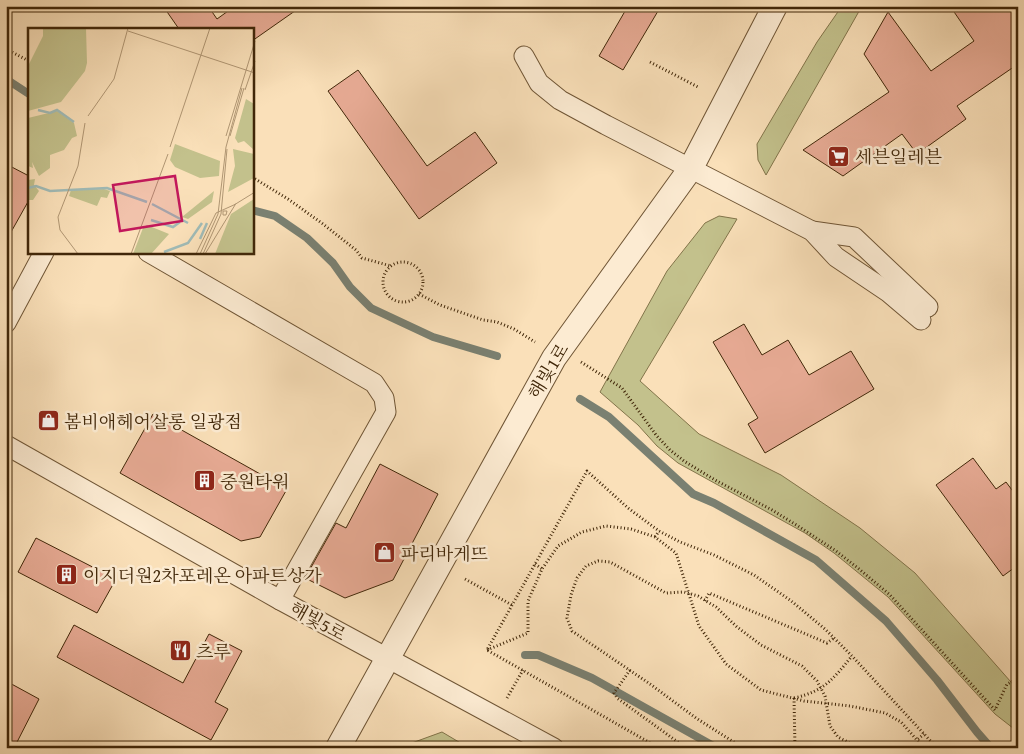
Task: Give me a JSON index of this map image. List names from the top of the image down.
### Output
{
  "streets": {
    "street": ["해빛1로", "해빛5로"]
  },
  "crossings": [
    ["해빛1로", "해빛5로"]
  ],
  "places": {
    "supermarket": ["세븐일레븐"],
    "shop": ["봄비애헤어살롱 일광점", "파리바게뜨"],
    "building": ["중원타워", "이지더원2차포레온 아파트상가"],
    "restaurant": ["츠루"]
  }
}
